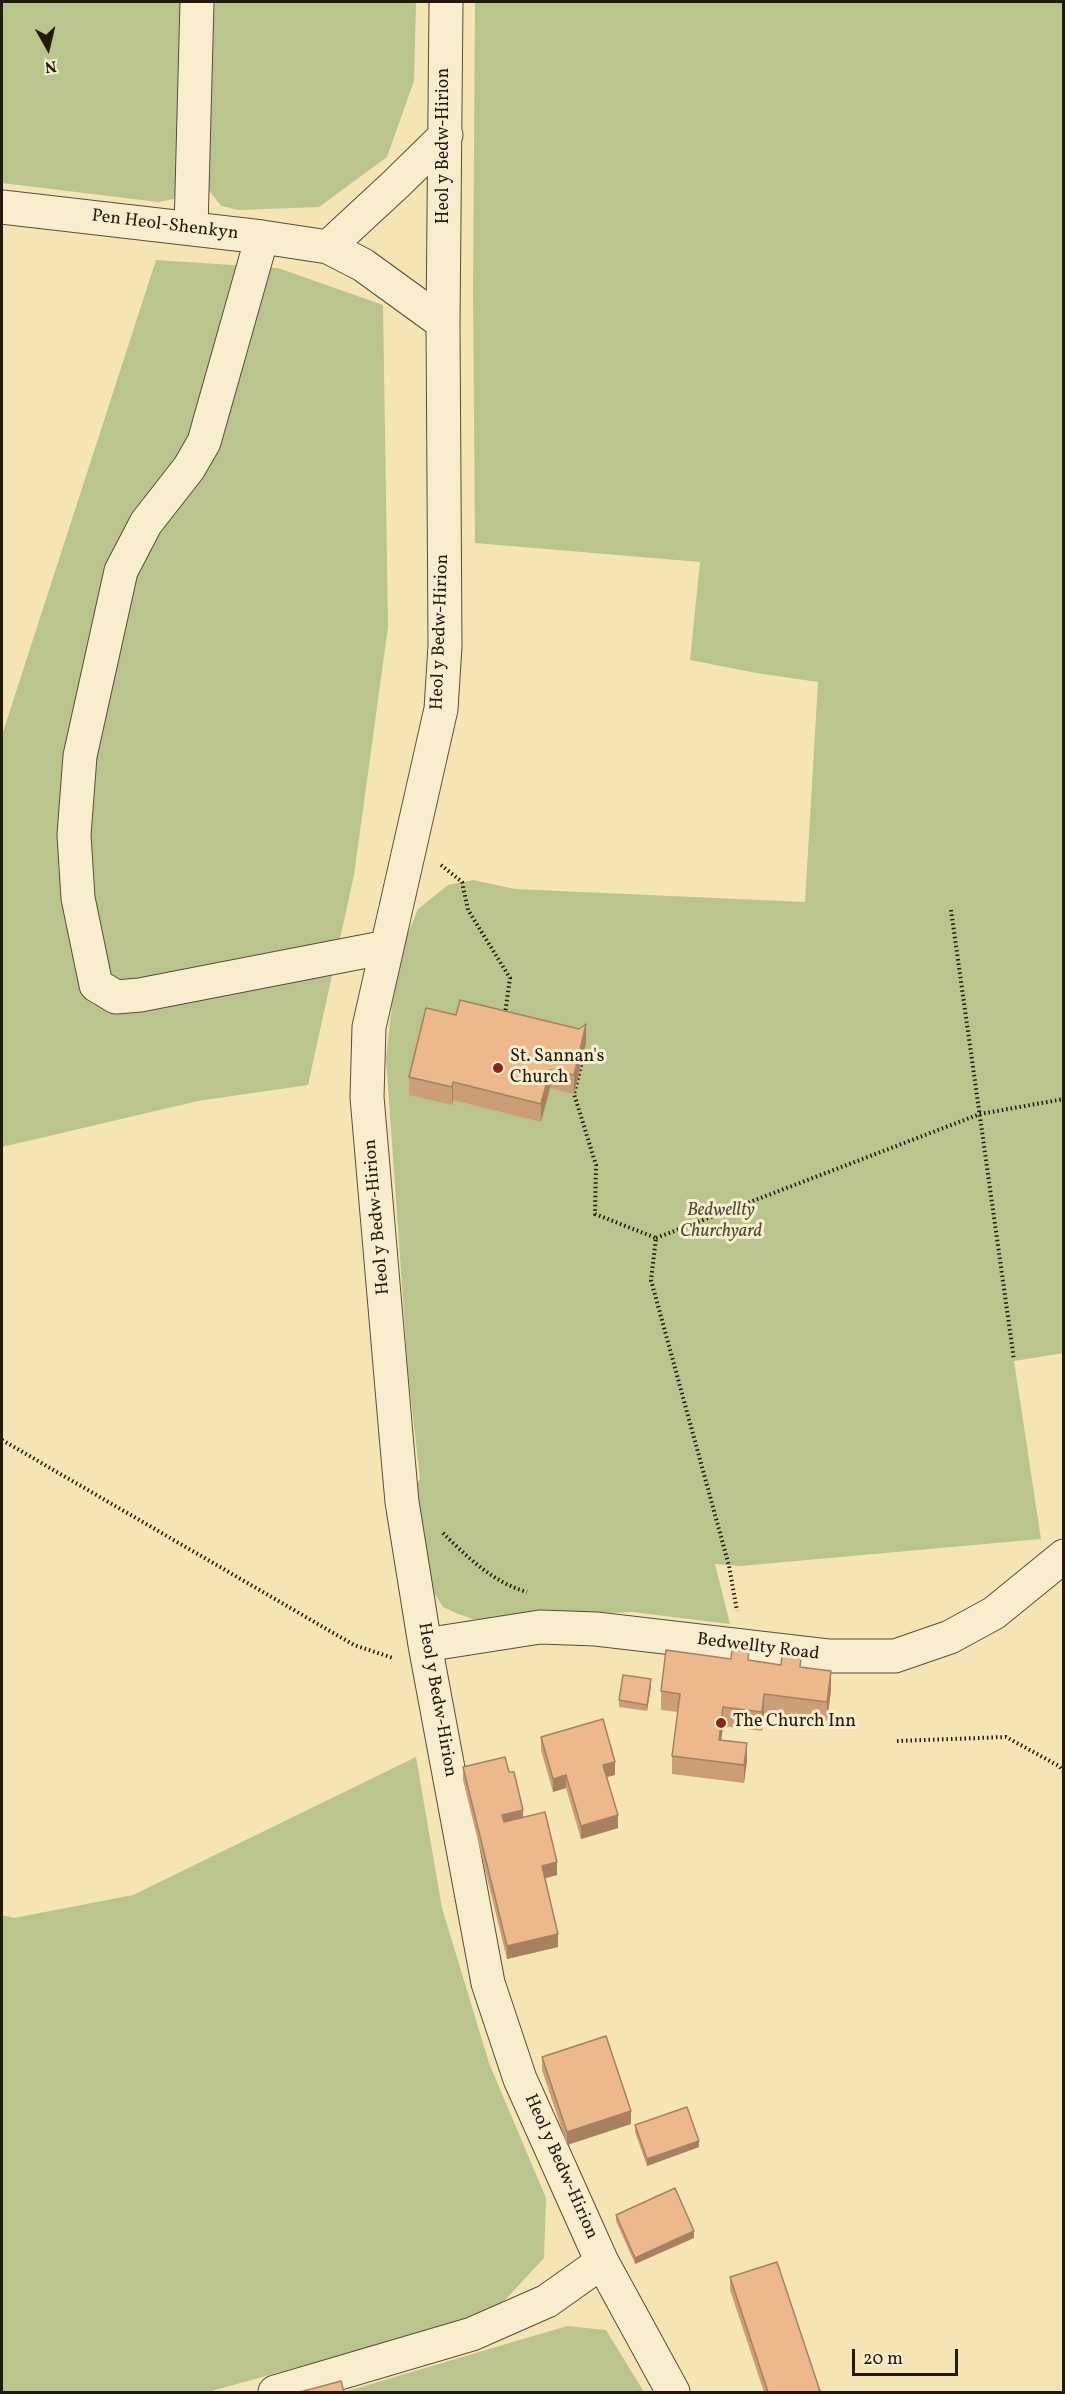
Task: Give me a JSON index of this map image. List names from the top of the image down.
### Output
{
  "streets": {
    "street": ["Heol y Bedw-Hirion", "Pen Heol-Shenkyn", "Bedwellty Road"]
  },
  "crossings": [
    ["Heol y Bedw-Hirion", "Pen Heol-Shenkyn"],
    ["Heol y Bedw-Hirion", "Bedwellty Road"]
  ],
  "parks": ["Bedwellty Churchyard"],
  "places": ["St. Sannan's Church", "The Church Inn"],
  "scale_bar": "20 m",
  "north": "bottom"
}
